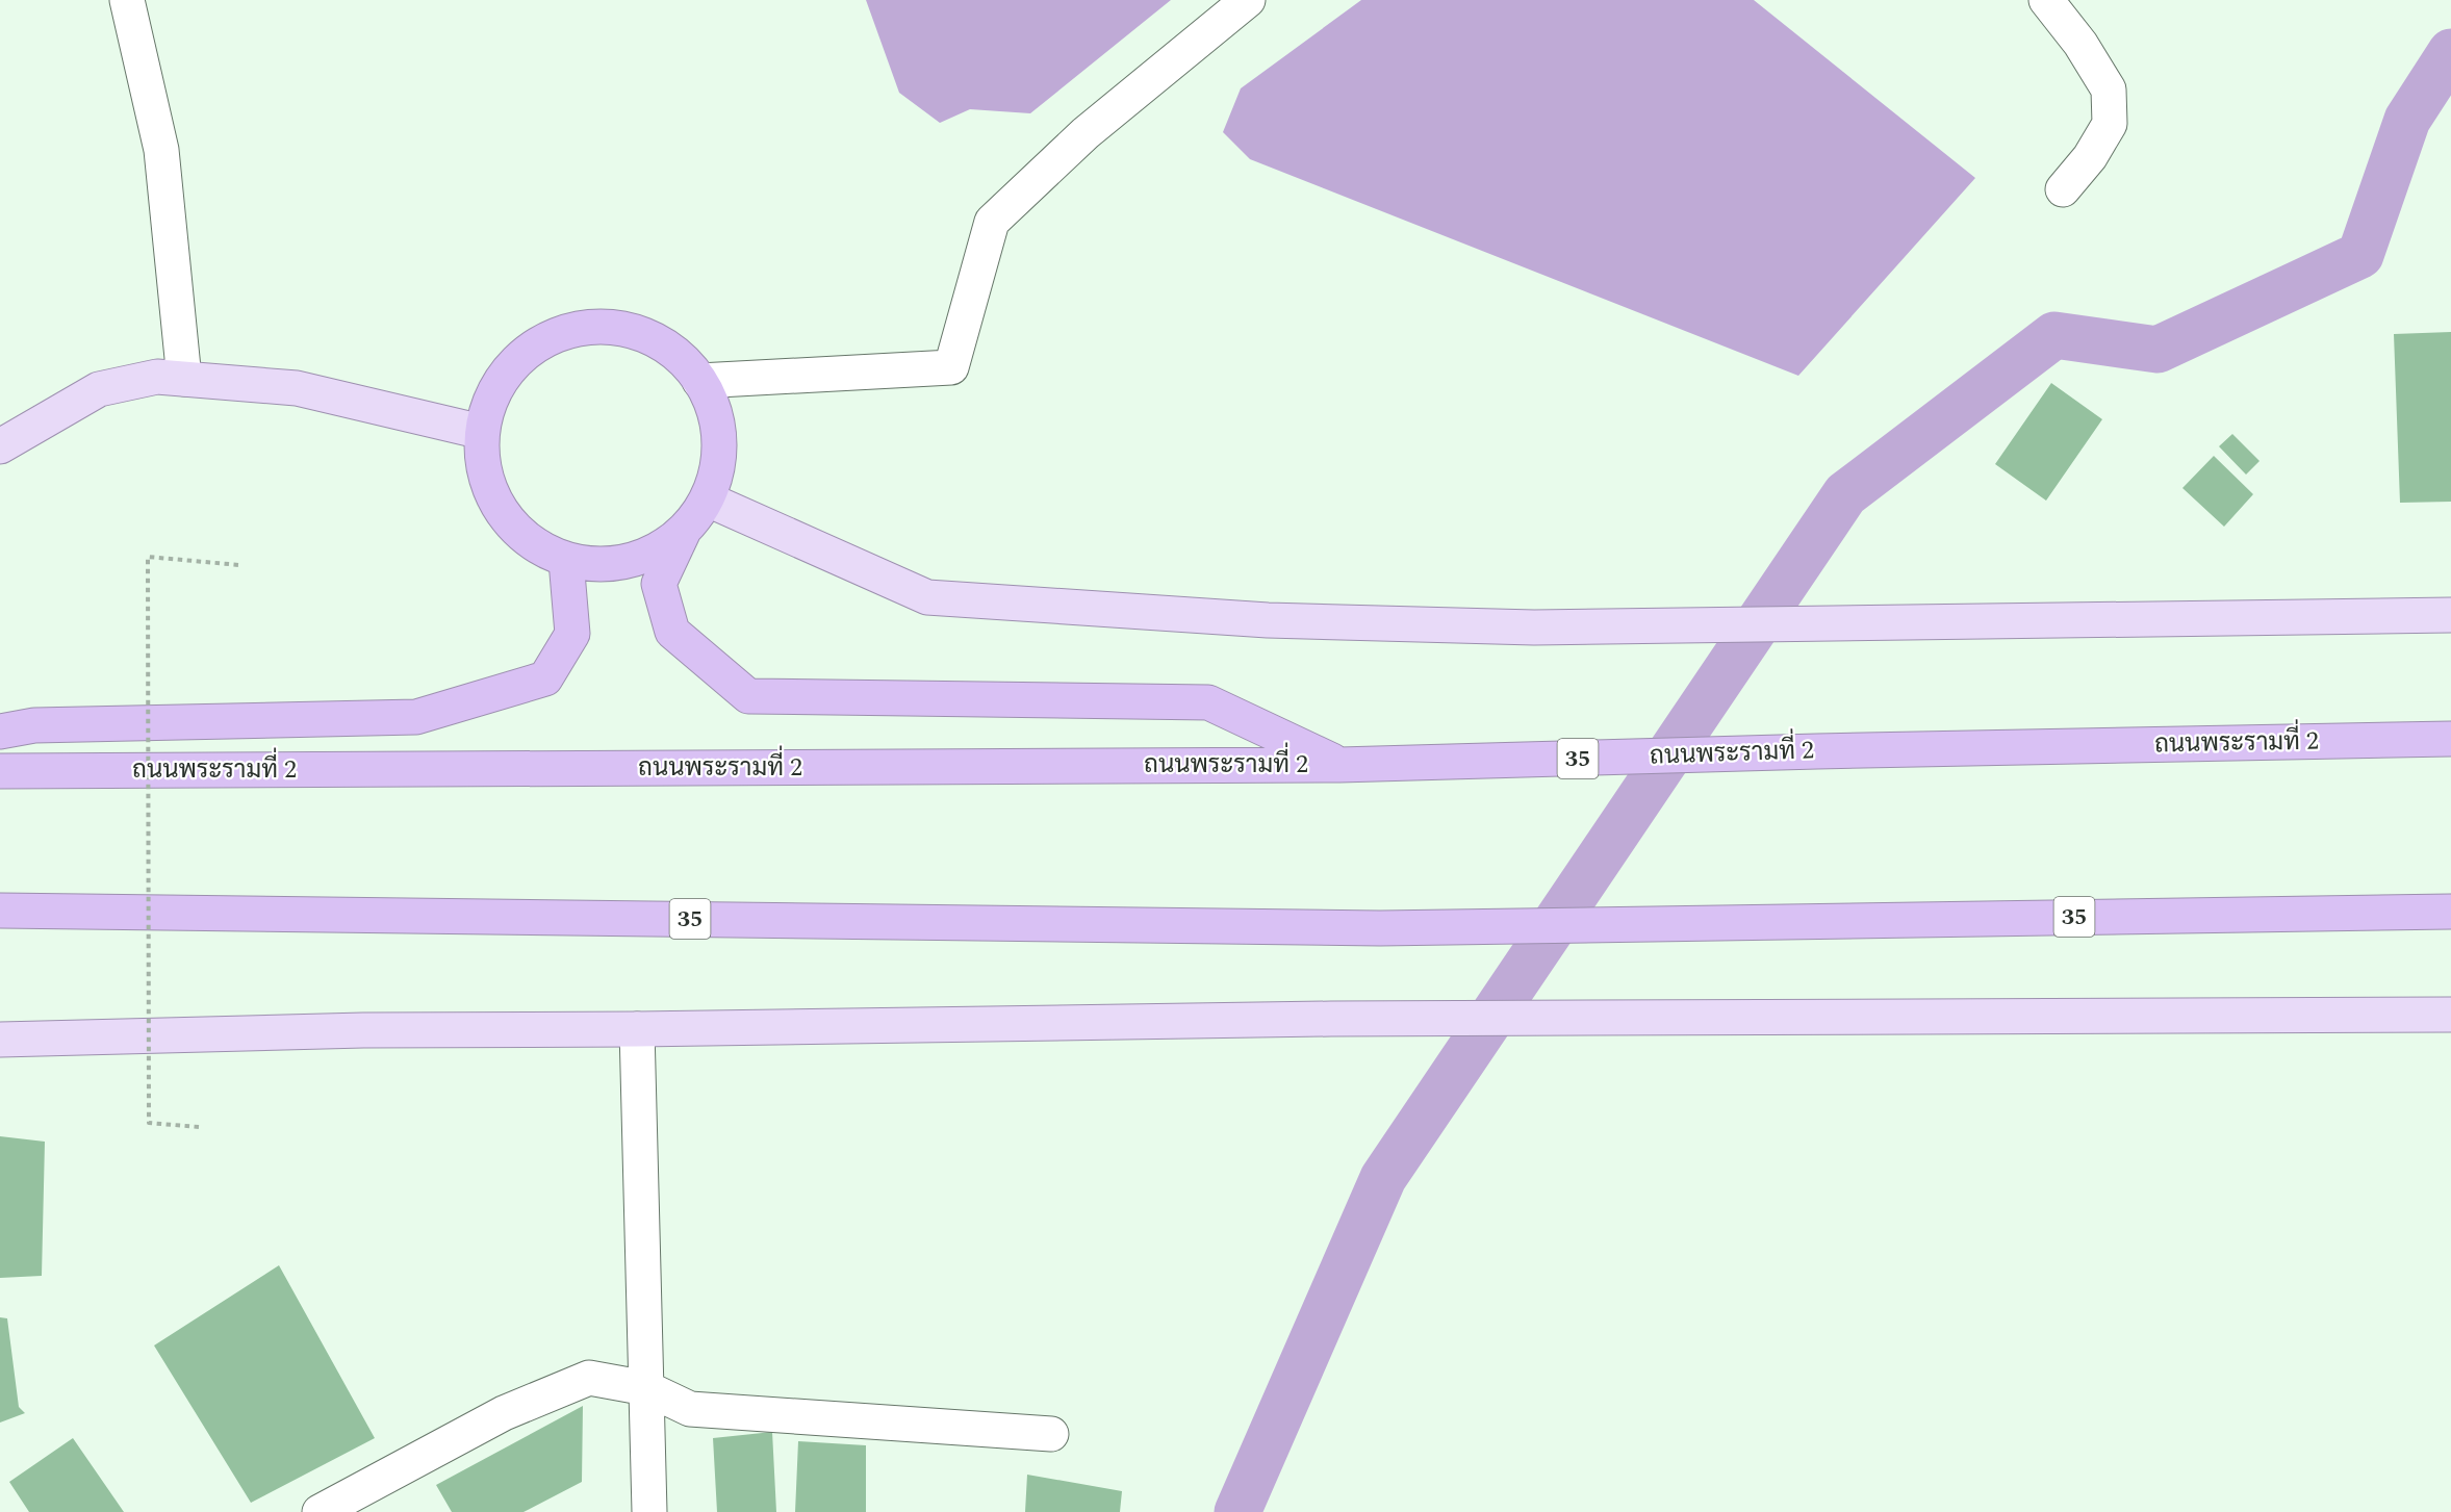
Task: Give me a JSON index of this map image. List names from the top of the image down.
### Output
{
  "streets": {
    "highway": ["ถนนพระรามที่ 2", "35"]
  }
}
